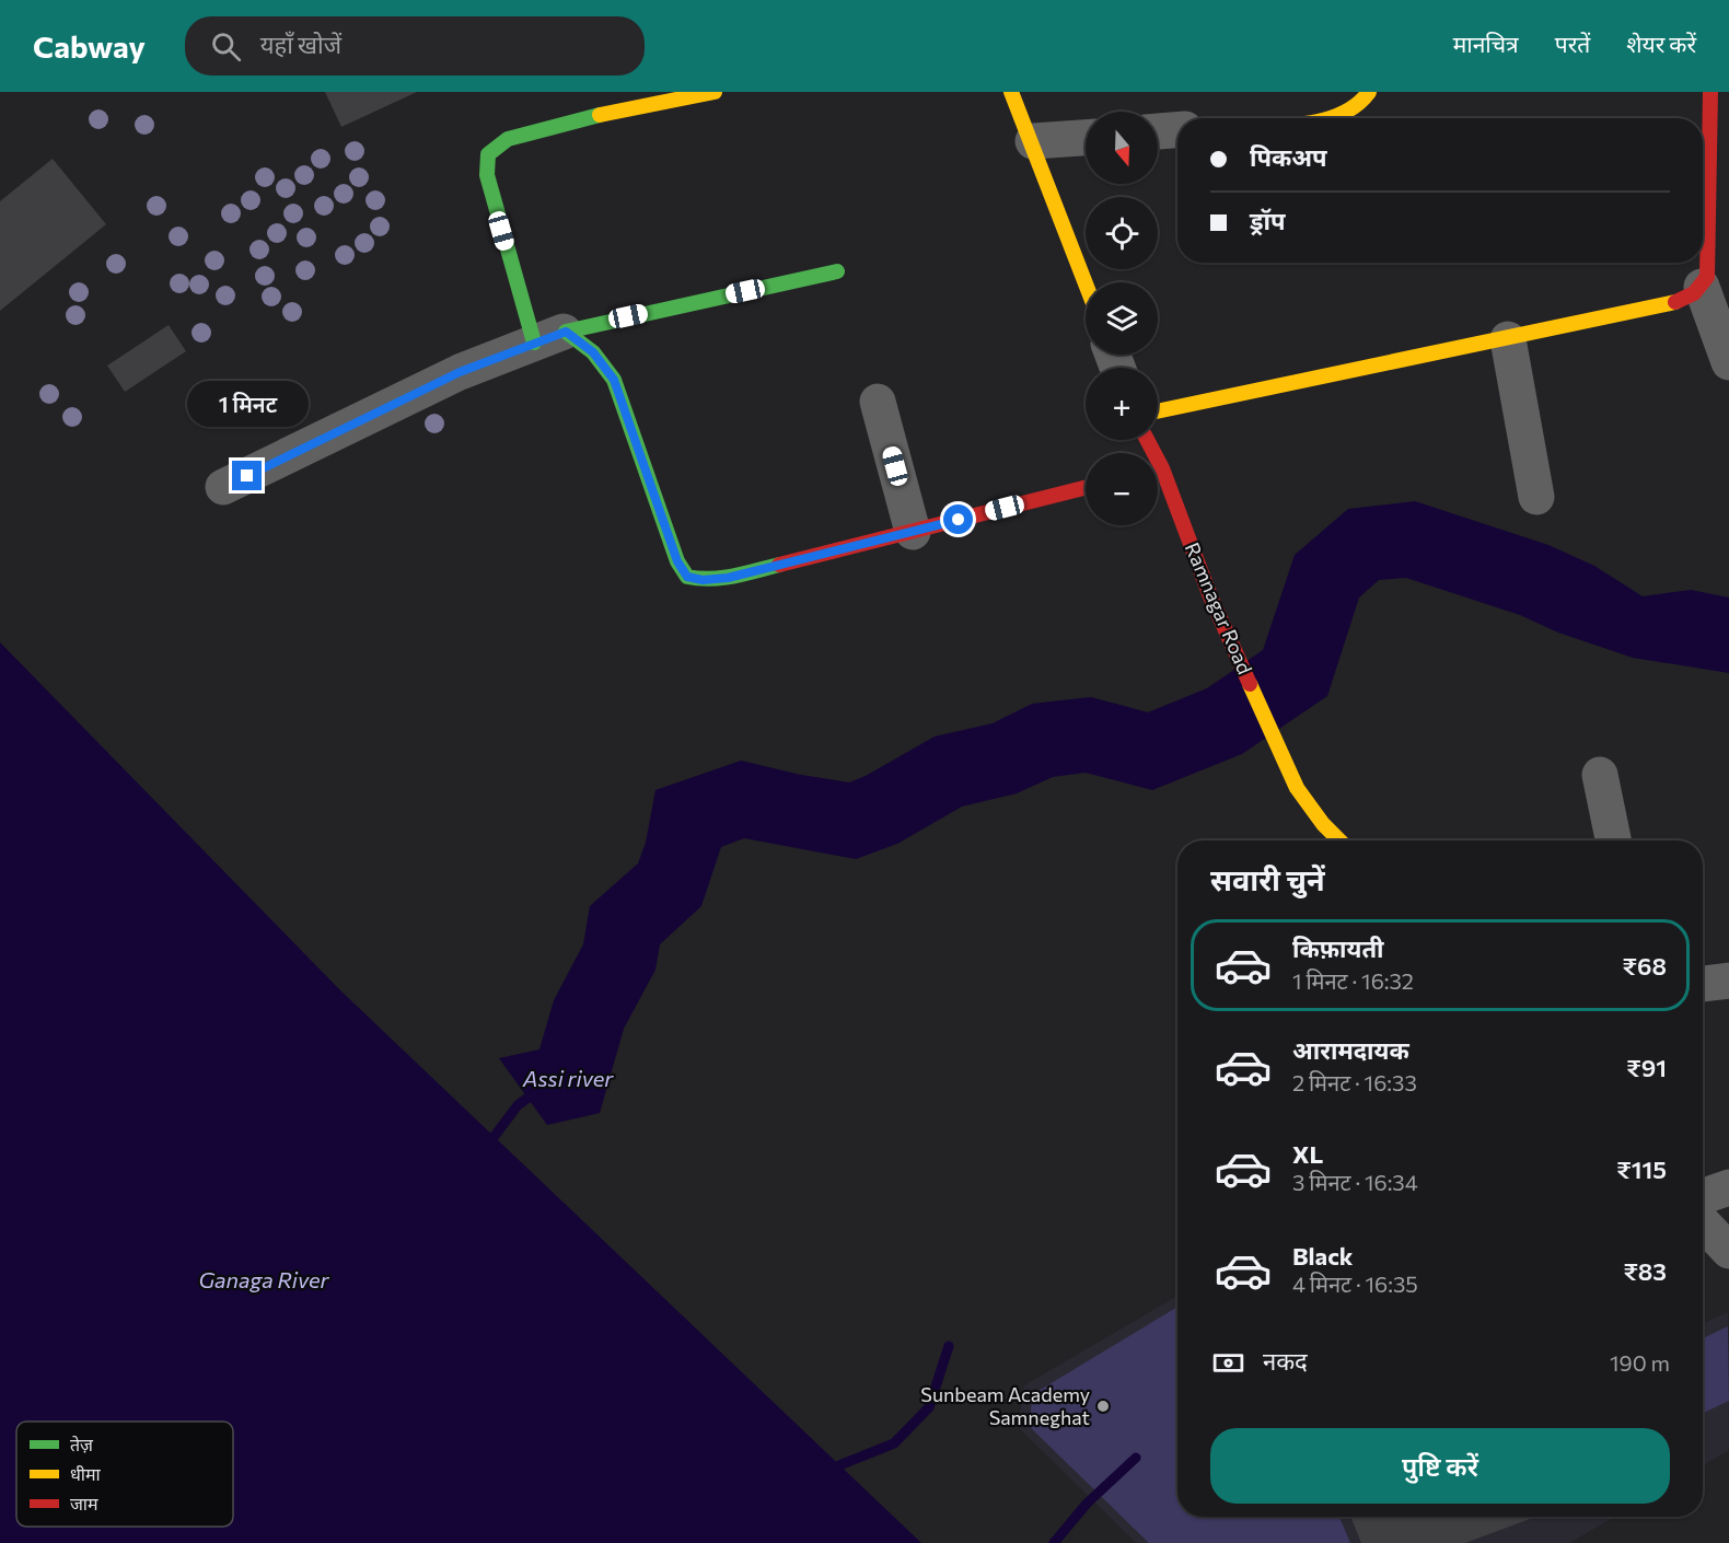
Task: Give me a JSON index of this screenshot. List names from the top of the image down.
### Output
{
  "streets": {
    "street": ["Ramnagar Road"]
  },
  "water": ["Assi river", "Ganaga River"],
  "places": ["Sunbeam Academy Samneghat"],
  "legend": ["तेज़", "धीमा", "जाम"],
  "north": "bottom",
  "page": {
    "header": "Cabway",
    "search": "यहाँ खोजें",
    "nav": ["मानचित्र", "परतें", "शेयर करें"],
    "map_buttons": ["+", "−"],
    "banner": ["पिकअप", "ड्रॉप"],
    "bubble": "1 मिनट",
    "heading": "सवारी चुनें",
    "list": [
      {
        "name": "किफ़ायती",
        "note": "1 मिनट · 16:32",
        "value": "₹68"
      },
      {
        "name": "आरामदायक",
        "note": "2 मिनट · 16:33",
        "value": "₹91"
      },
      {
        "name": "XL",
        "note": "3 मिनट · 16:34",
        "value": "₹115"
      },
      {
        "name": "Black",
        "note": "4 मिनट · 16:35",
        "value": "₹83"
      }
    ],
    "pay": ["नकद", "190 m"],
    "buttons": "पुष्टि करें"
  }
}
